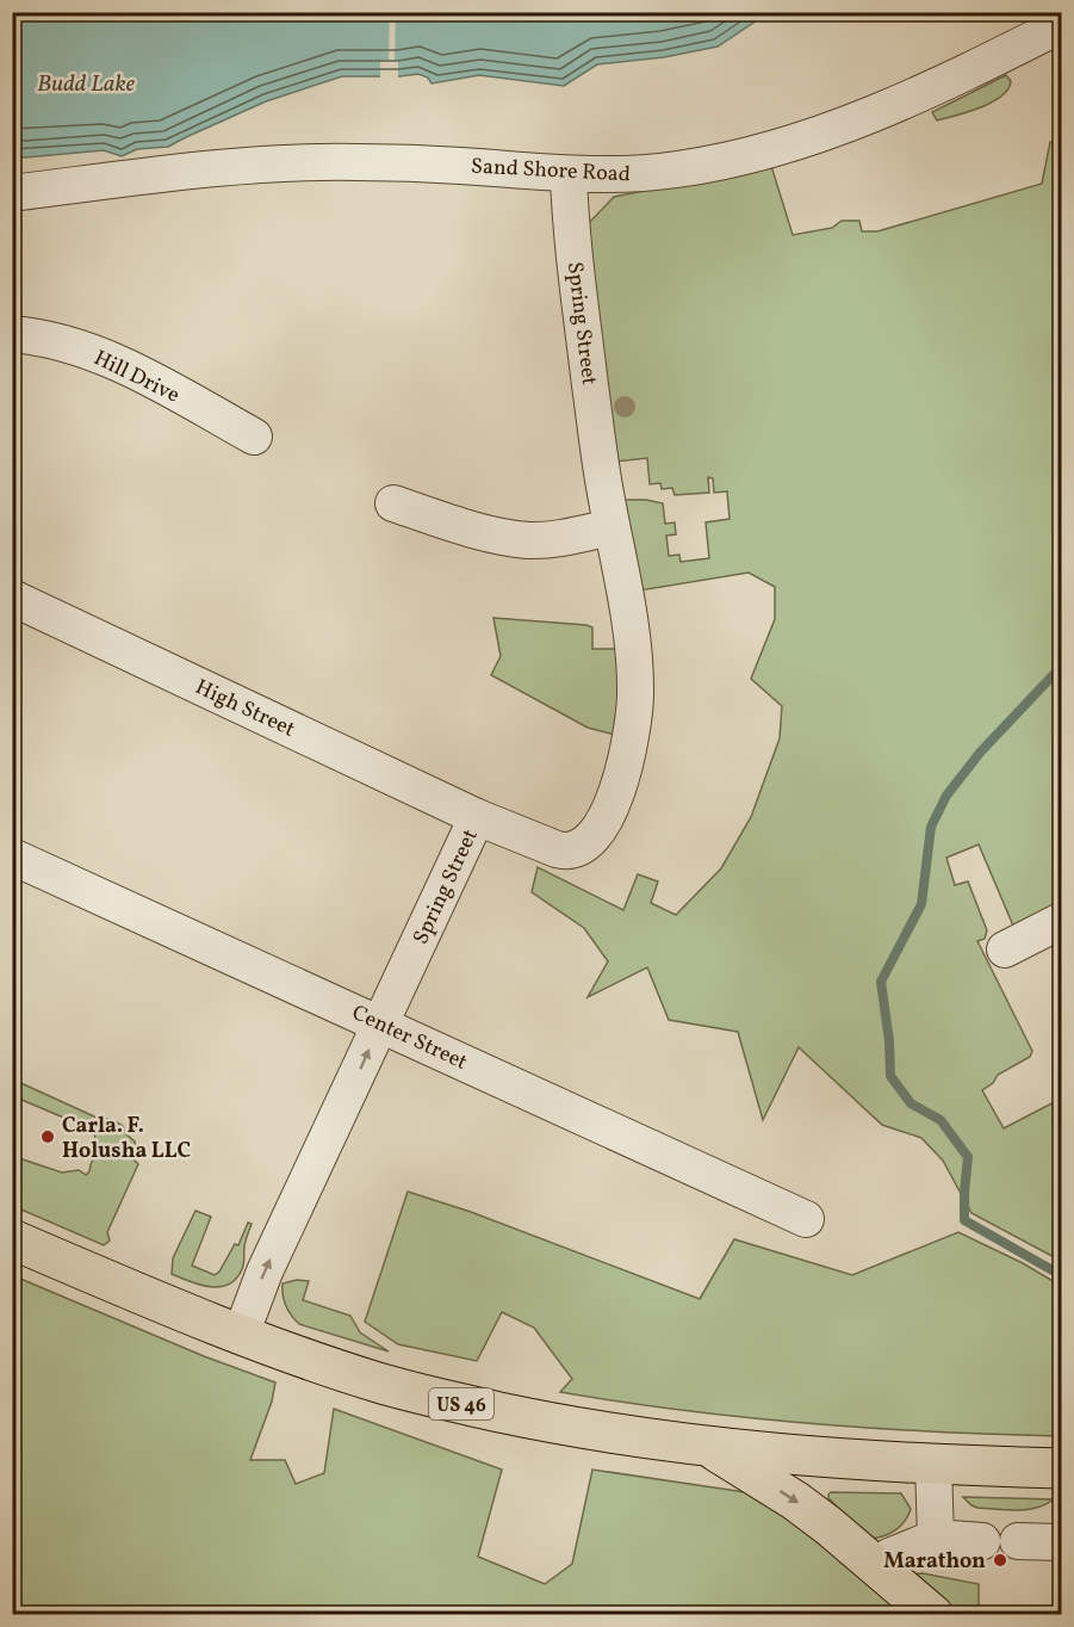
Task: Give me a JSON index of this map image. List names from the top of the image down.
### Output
{
  "streets": {
    "main road": ["US 46"],
    "street": [
      "Sand Shore Road",
      "Spring Street",
      "Hill Drive",
      "High Street",
      "Center Street"
    ]
  },
  "crossings": [
    ["Sand Shore Road", "Spring Street"],
    ["Spring Street", "High Street"],
    ["Spring Street", "Center Street"],
    ["Spring Street", "US 46"]
  ],
  "water": ["Budd Lake"],
  "places": ["Carla. F. Holusha LLC", "Marathon"]
}
